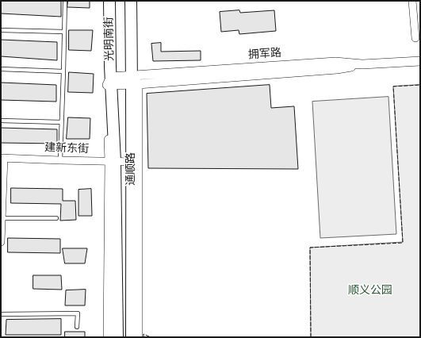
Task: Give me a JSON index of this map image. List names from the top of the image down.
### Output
{
  "streets": {
    "main road": ["光明南街", "通顺路"],
    "street": ["拥军路", "建新东街"]
  },
  "crossings": [
    ["光明南街", "拥军路"],
    ["光明南街", "通顺路"],
    ["拥军路", "通顺路"],
    ["建新东街", "通顺路"]
  ],
  "parks": ["顺义公园"]
}
